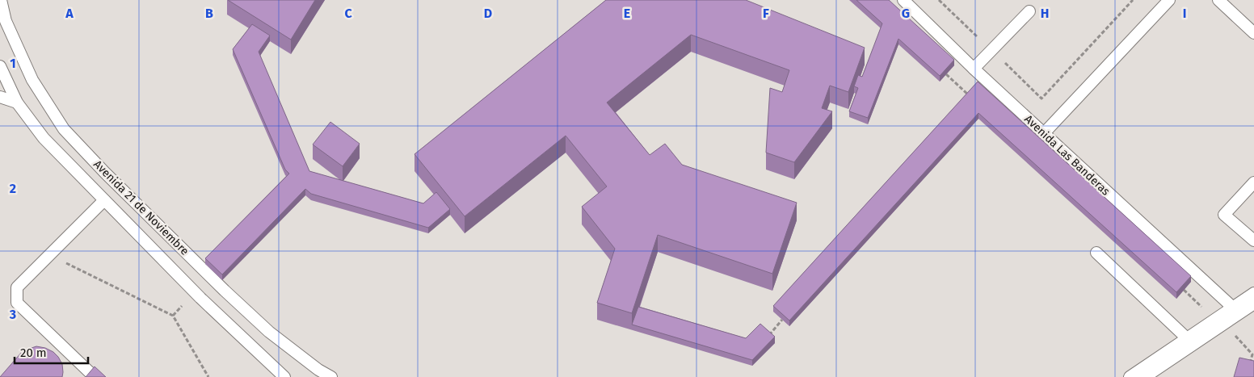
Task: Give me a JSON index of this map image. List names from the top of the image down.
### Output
{
  "streets": {
    "lane": ["Avenida Las Banderas", "Avenida 21 de Noviembre"]
  },
  "scale_bar": "20 m",
  "grid": {
    "columns": [
      "A",
      "B",
      "C",
      "D",
      "E",
      "F",
      "G",
      "H",
      "I"
    ],
    "rows": ["1", "2", "3"]
  }
}
